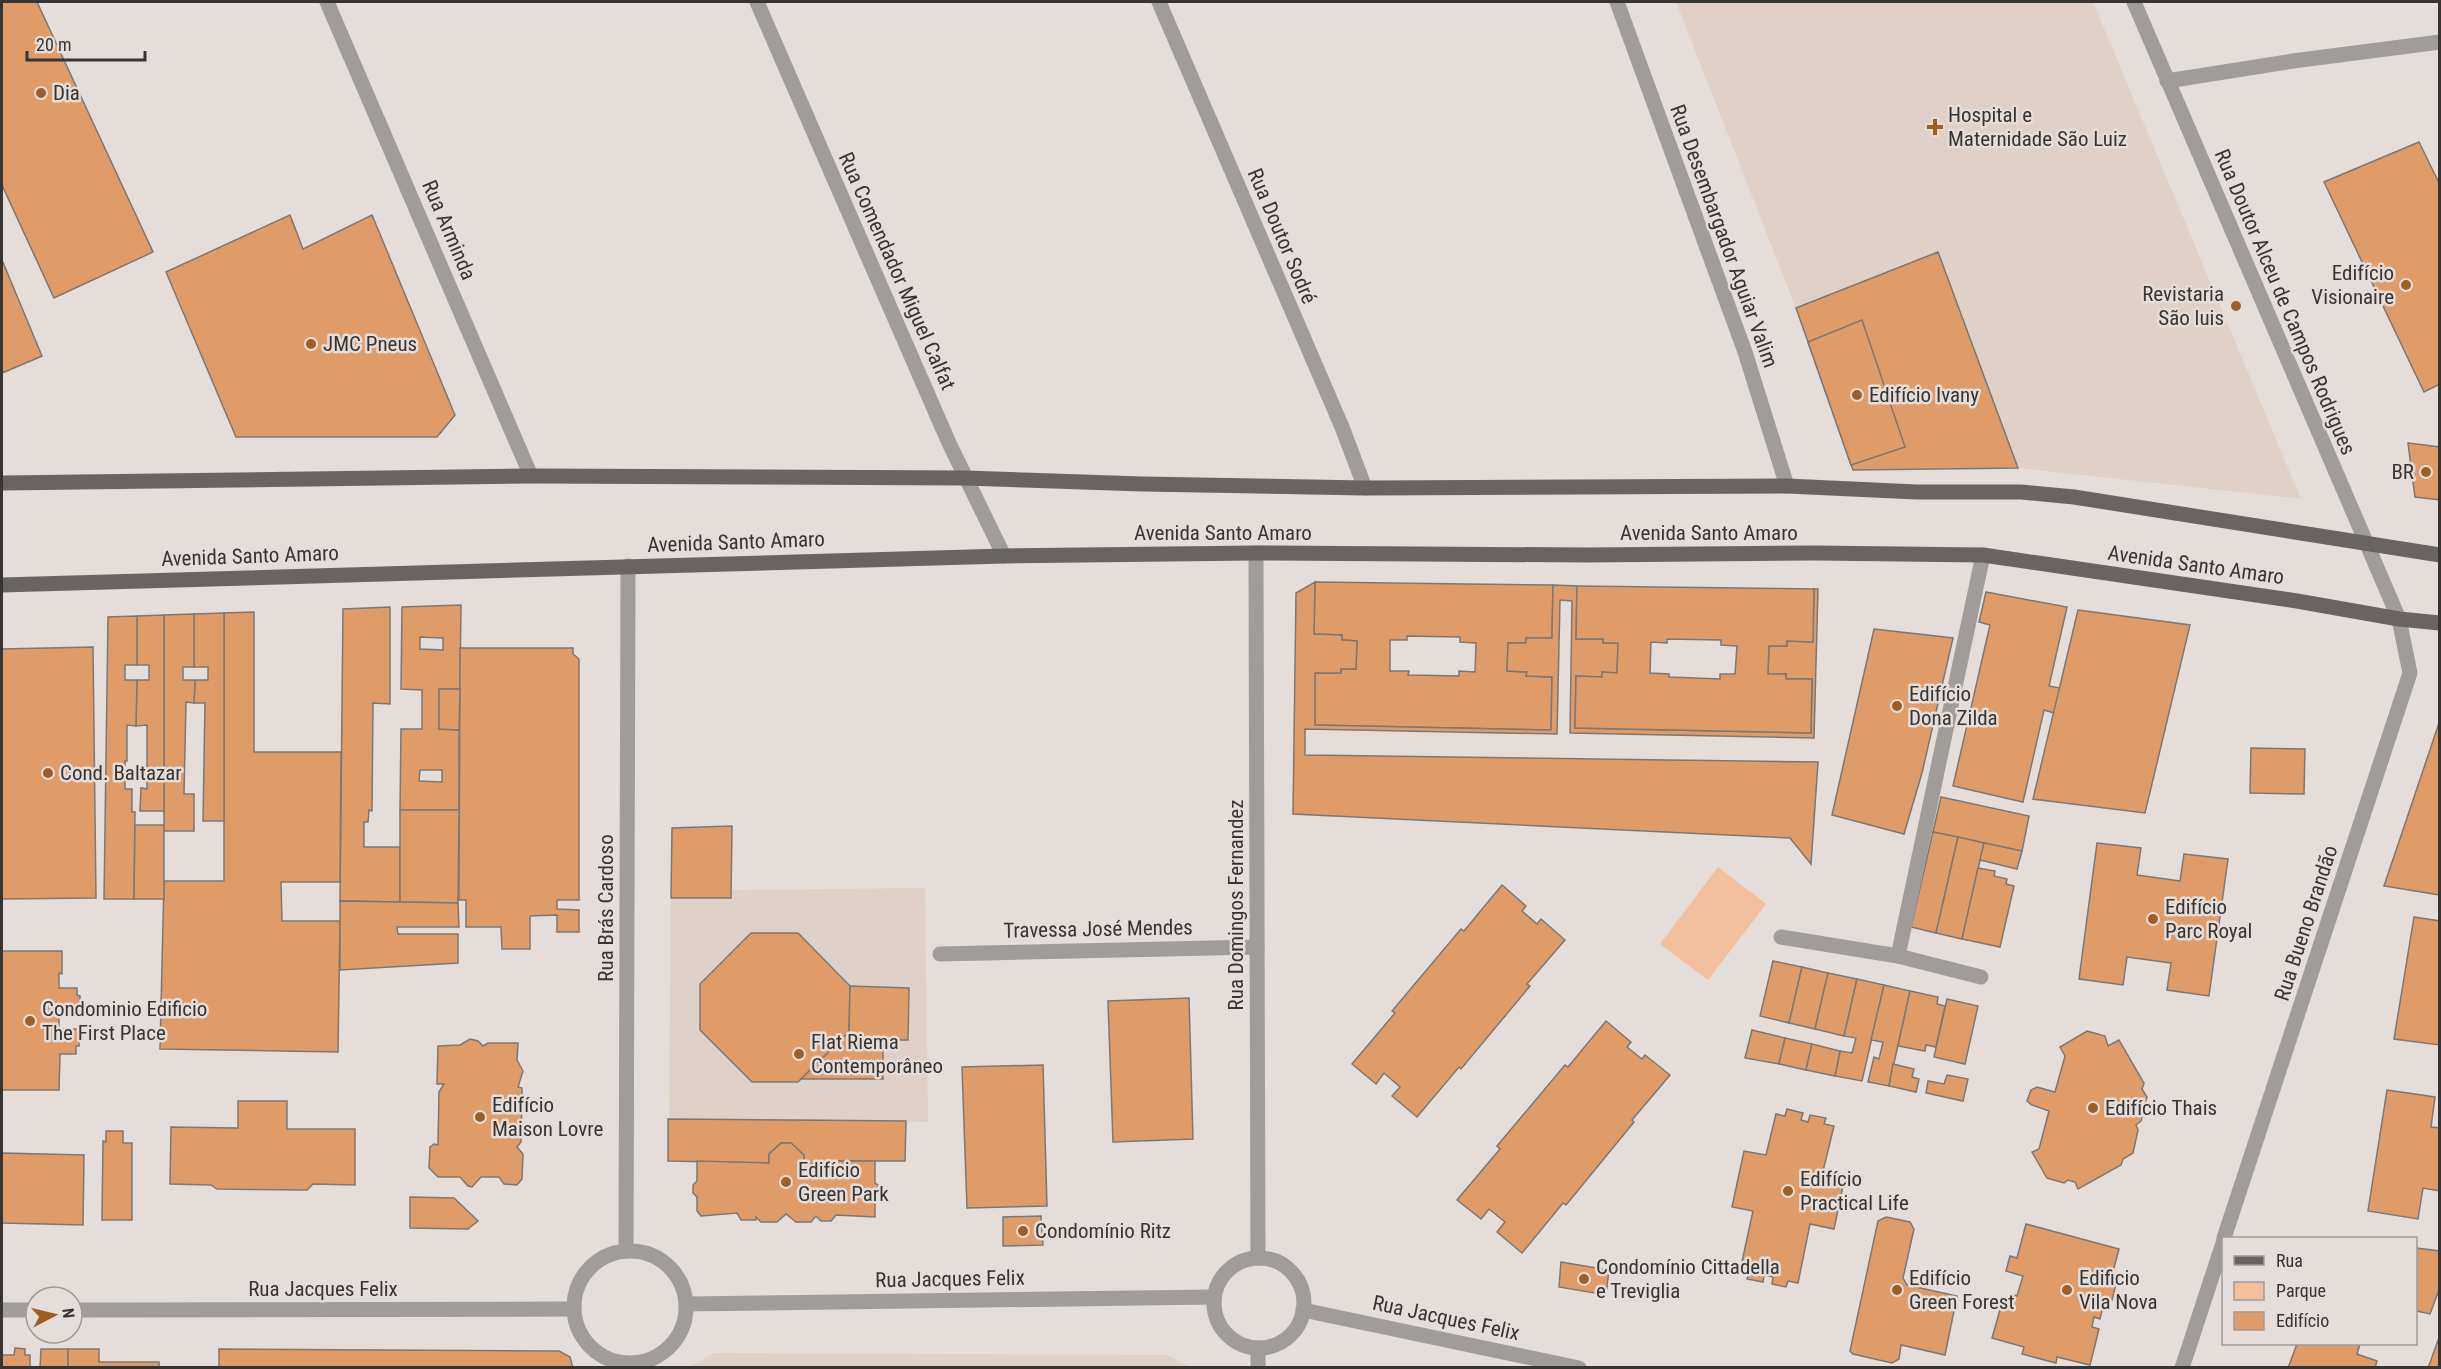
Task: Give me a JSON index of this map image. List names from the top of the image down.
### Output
{
  "streets": {
    "main road": ["Avenida Santo Amaro"],
    "street": [
      "Rua Arminda",
      "Rua Doutor Sodré",
      "Rua Desembargador Aguiar Valim",
      "Rua Comendador Miguel Calfat",
      "Rua Doutor Alceu de Campos Rodrigues",
      "Rua Domingos Fernandez",
      "Rua Brás Cardoso",
      "Rua Bueno Brandão",
      "Travessa José Mendes",
      "Rua Jacques Felix"
    ]
  },
  "crossings": [
    ["Rua Comendador Miguel Calfat", "Avenida Santo Amaro"],
    ["Rua Doutor Alceu de Campos Rodrigues", "Avenida Santo Amaro"],
    ["Rua Doutor Alceu de Campos Rodrigues", "Rua Bueno Brandão"],
    ["Avenida Santo Amaro", "Rua Domingos Fernandez"],
    ["Avenida Santo Amaro", "Rua Brás Cardoso"],
    ["Avenida Santo Amaro", "Rua Bueno Brandão"],
    ["Rua Domingos Fernandez", "Travessa José Mendes"],
    ["Rua Domingos Fernandez", "Rua Jacques Felix"],
    ["Rua Brás Cardoso", "Rua Jacques Felix"]
  ],
  "places": {
    "other": [
      "Dia",
      "Edifício Visionaire",
      "Revistaria São luis",
      "JMC Pneus",
      "Edifício Ivany",
      "BR",
      "Edifício Dona Zilda",
      "Cond. Baltazar",
      "Edifício Parc Royal",
      "Condominio Edificio The First Place",
      "Flat Riema Contemporâneo",
      "Edifício Thais",
      "Edifício Maison Lovre",
      "Edifício Green Park",
      "Edifício Practical Life",
      "Condomínio Ritz",
      "Condomínio Cittadella e Treviglia",
      "Edifício Green Forest",
      "Edificio Vila Nova"
    ],
    "health": ["Hospital e Maternidade São Luiz"]
  },
  "legend": ["Rua", "Parque", "Edifício"],
  "scale_bar": "20 m",
  "north": "right"
}
